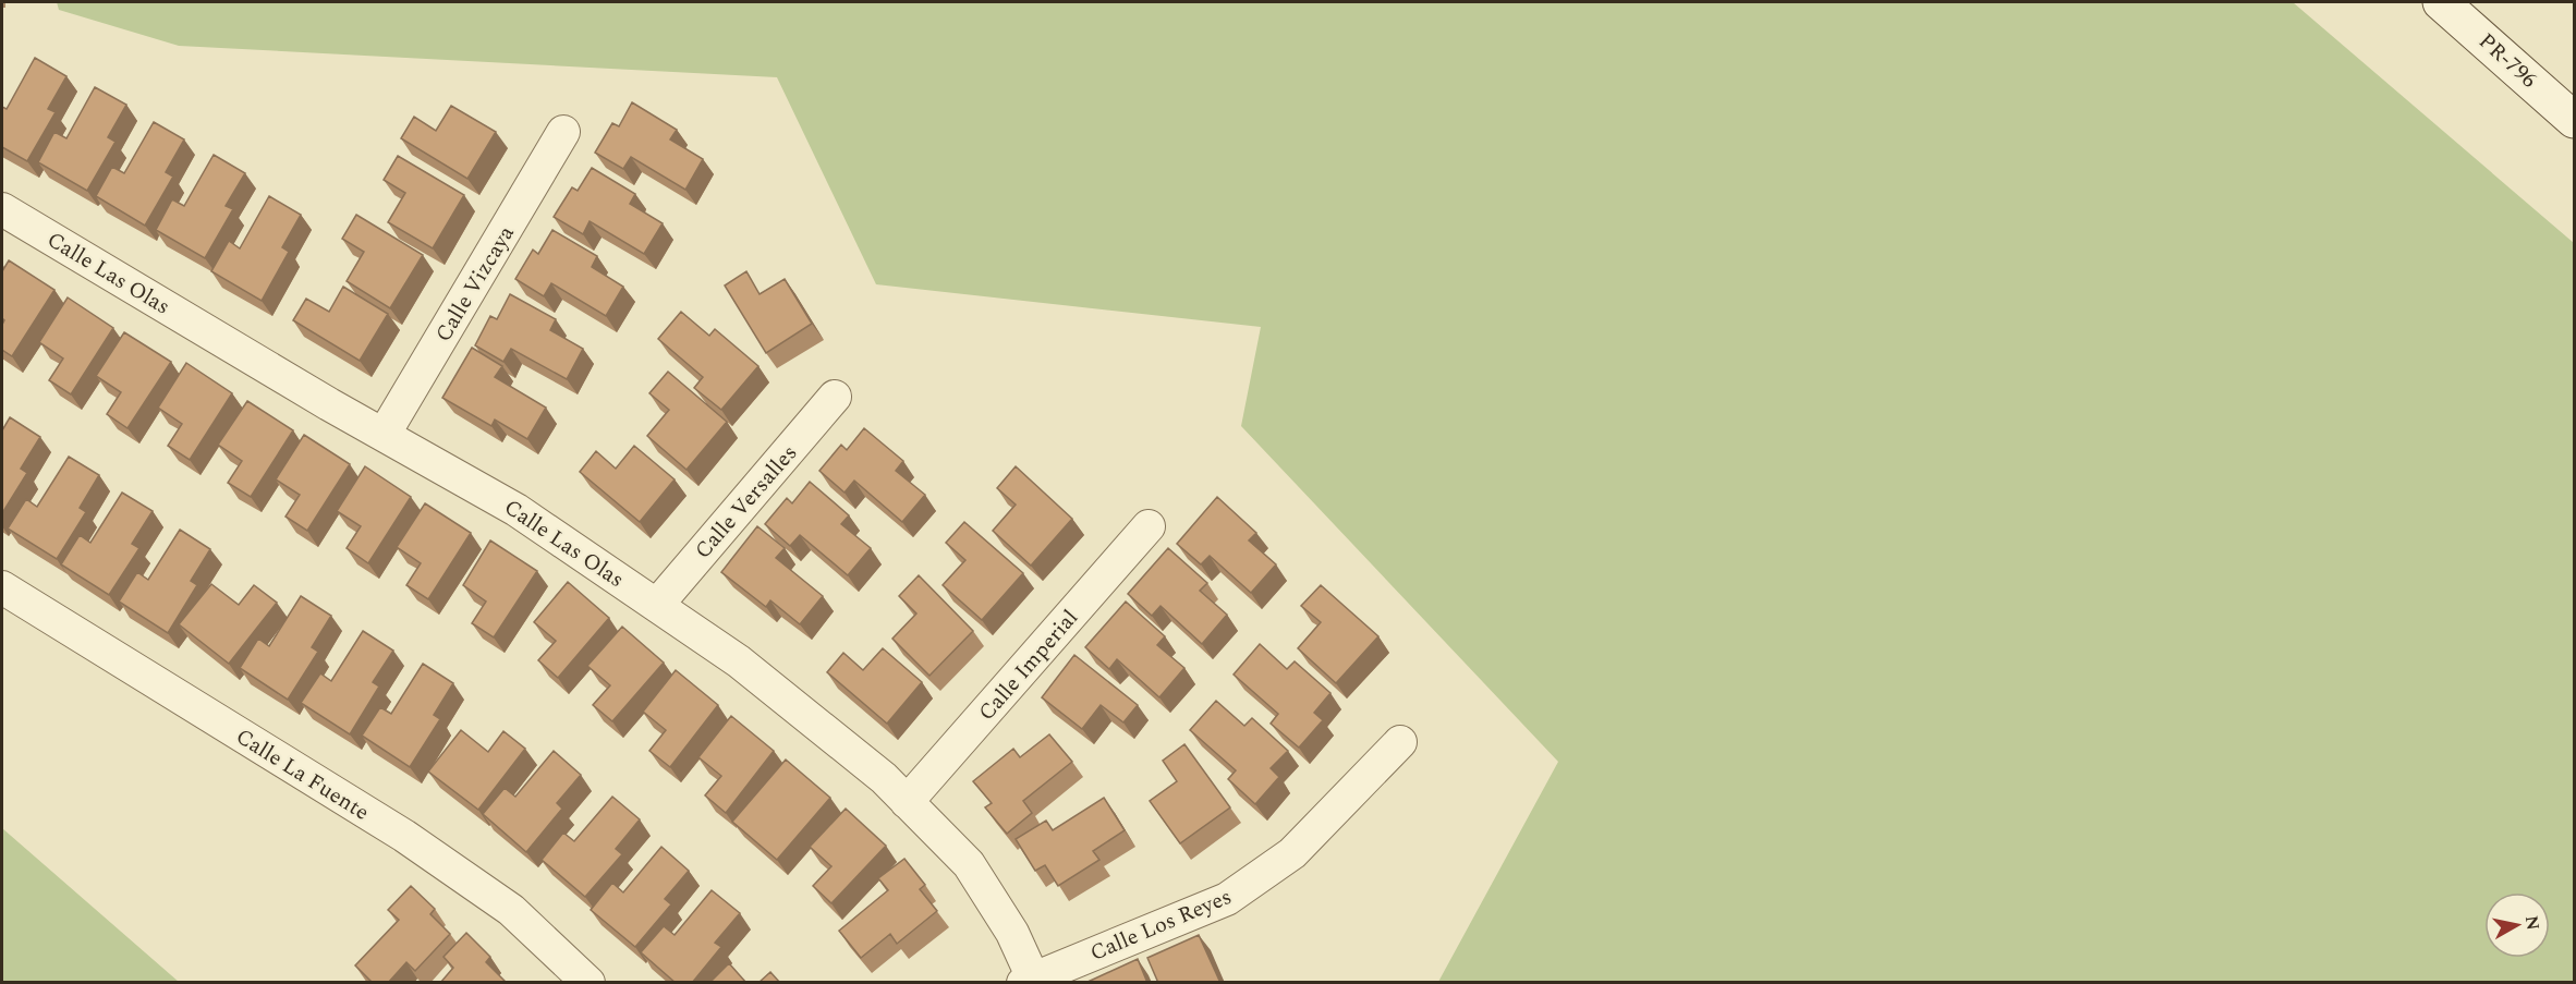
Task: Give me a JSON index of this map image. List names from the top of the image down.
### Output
{
  "streets": {
    "street": [
      "PR-796",
      "Calle Las Olas",
      "Calle Vizcaya",
      "Calle Versalles",
      "Calle Imperial",
      "Calle La Fuente",
      "Calle Los Reyes"
    ]
  },
  "crossings": [
    ["Calle Las Olas", "Calle Vizcaya"],
    ["Calle Las Olas", "Calle Versalles"],
    ["Calle Las Olas", "Calle Imperial"],
    ["Calle Las Olas", "Calle Los Reyes"]
  ],
  "north": "right"
}
